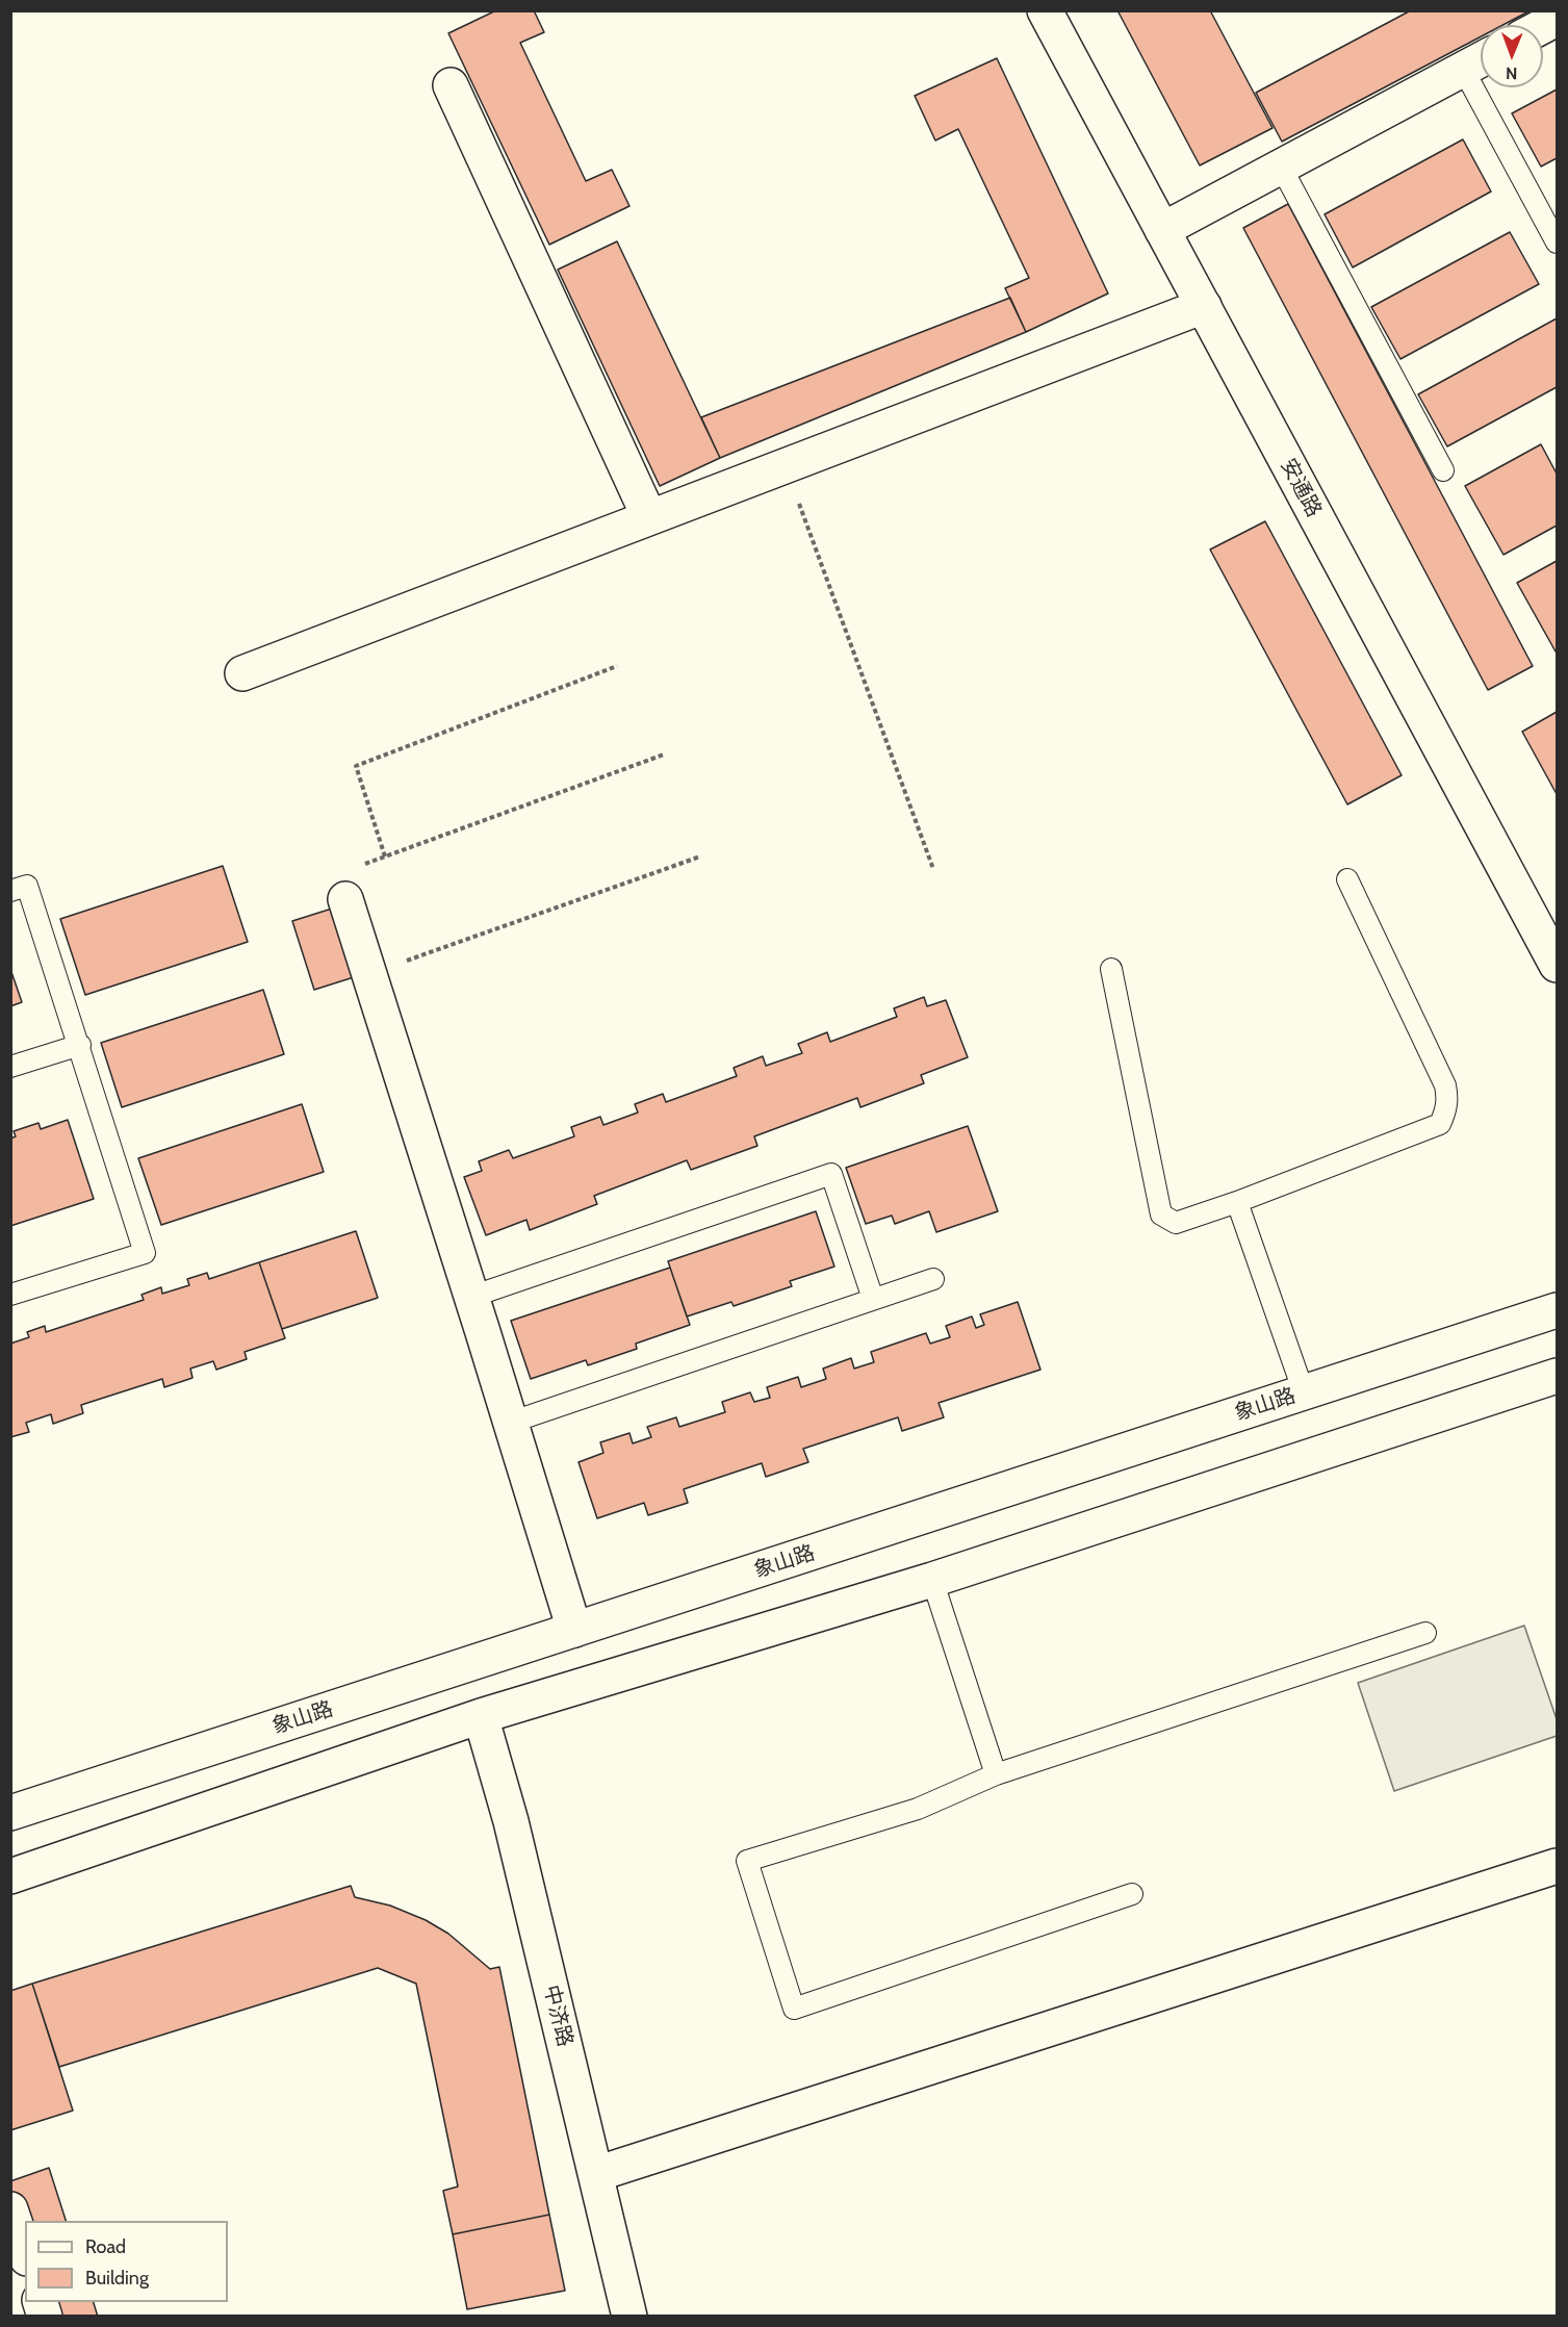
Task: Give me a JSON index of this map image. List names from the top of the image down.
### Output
{
  "streets": {
    "street": ["安通路", "象山路", "中济路"]
  },
  "legend": ["Road", "Building"],
  "north": "bottom"
}
